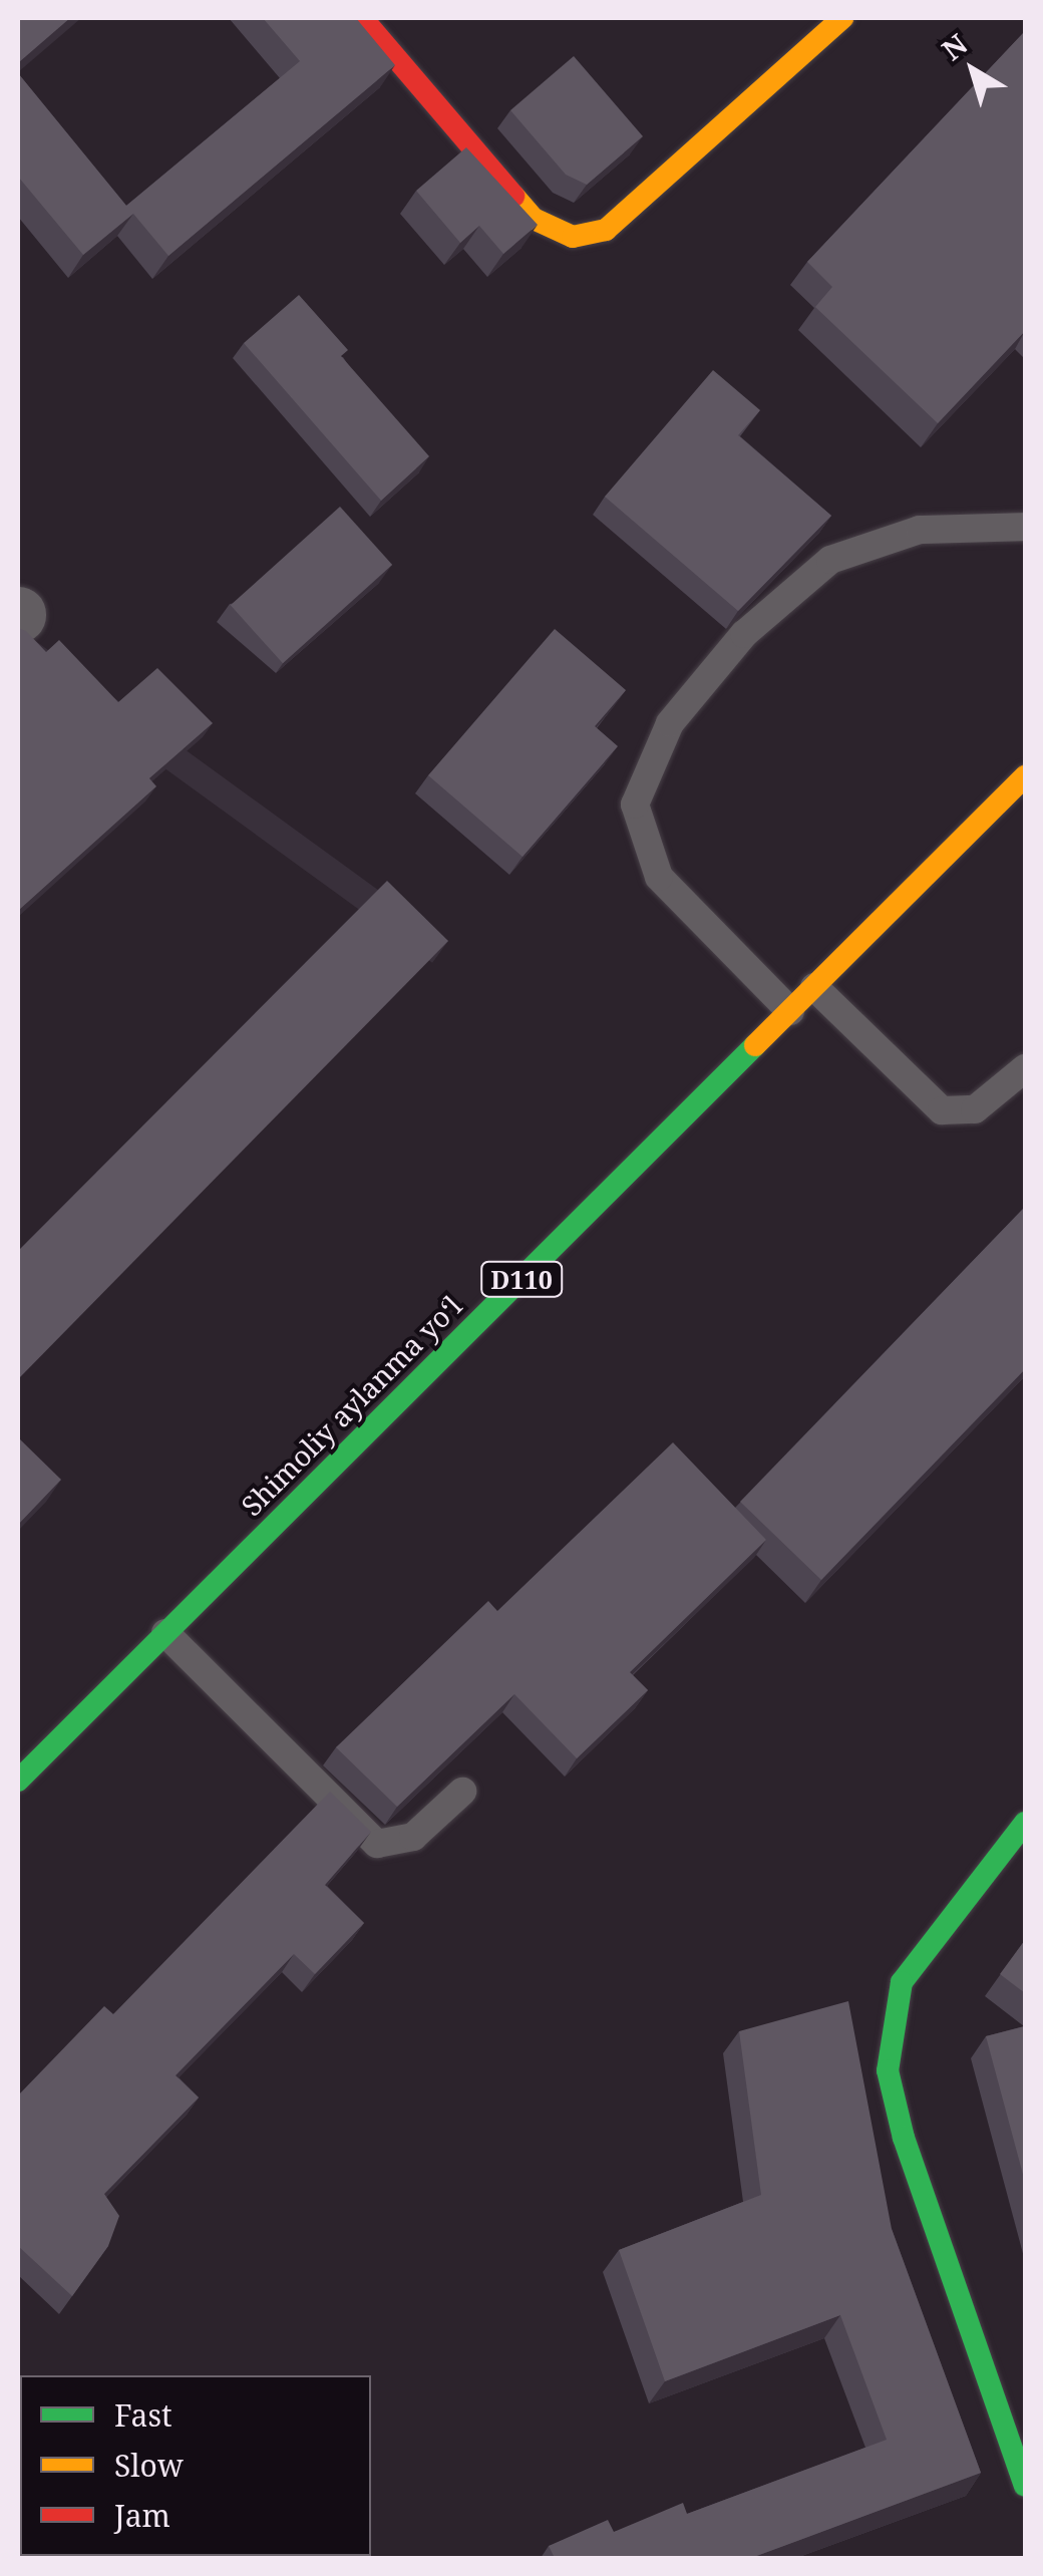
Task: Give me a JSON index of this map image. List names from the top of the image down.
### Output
{
  "streets": {
    "main road": ["D110", "Shimoliy aylanma yoʻl"]
  },
  "legend": ["Fast", "Slow", "Jam"],
  "north": "top left"
}
